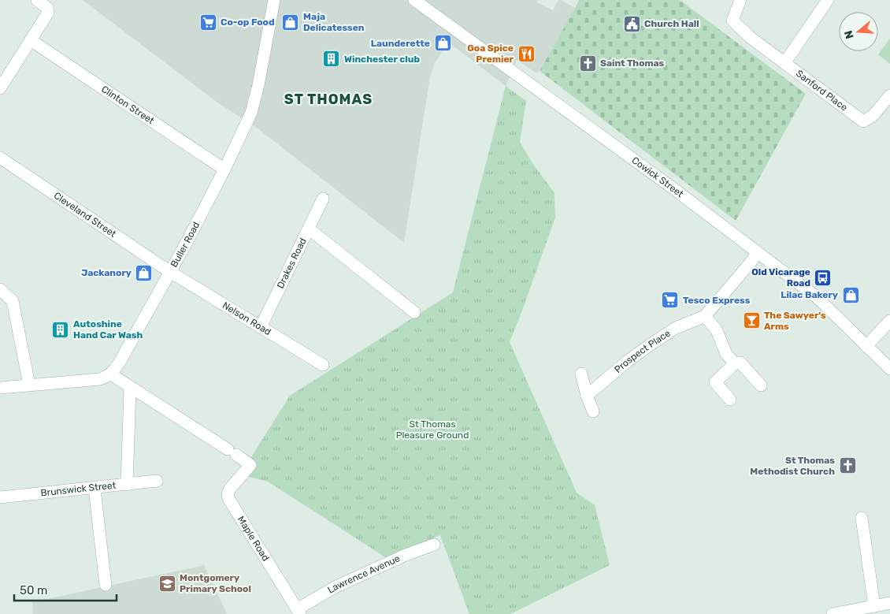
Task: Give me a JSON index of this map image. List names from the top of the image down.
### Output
{
  "streets": {
    "street": [
      "Sanford Place",
      "Clinton Street",
      "Cowick Street",
      "Cleveland Street",
      "Buller Road",
      "Drakes Road",
      "Nelson Road",
      "Prospect Place",
      "Brunswick Street",
      "Maple Road",
      "Lawrence Avenue"
    ]
  },
  "crossings": [
    ["Clinton Street", "Buller Road"],
    ["Cowick Street", "Prospect Place"],
    ["Cleveland Street", "Buller Road"],
    ["Cleveland Street", "Nelson Road"],
    ["Buller Road", "Nelson Road"],
    ["Drakes Road", "Nelson Road"],
    ["Maple Road", "Lawrence Avenue"]
  ],
  "districts": ["ST THOMAS"],
  "parks": ["St Thomas Pleasure Ground"],
  "places": {
    "supermarket": ["Co-op Food", "Tesco Express"],
    "shop": [
      "Maja Delicatessen",
      "Launderette",
      "Jackanory",
      "Lilac Bakery"
    ],
    "public building": ["Church Hall"],
    "restaurant": ["Goa Spice Premier"],
    "building": ["Winchester club", "Autoshine Hand Car Wash"],
    "church": ["Saint Thomas", "St Thomas Methodist Church"],
    "bus stop": ["Old Vicarage Road"],
    "bar": ["The Sawyer's Arms"],
    "school or university": ["Montgomery Primary School"]
  },
  "scale_bar": "50 m",
  "north": "left"
}
